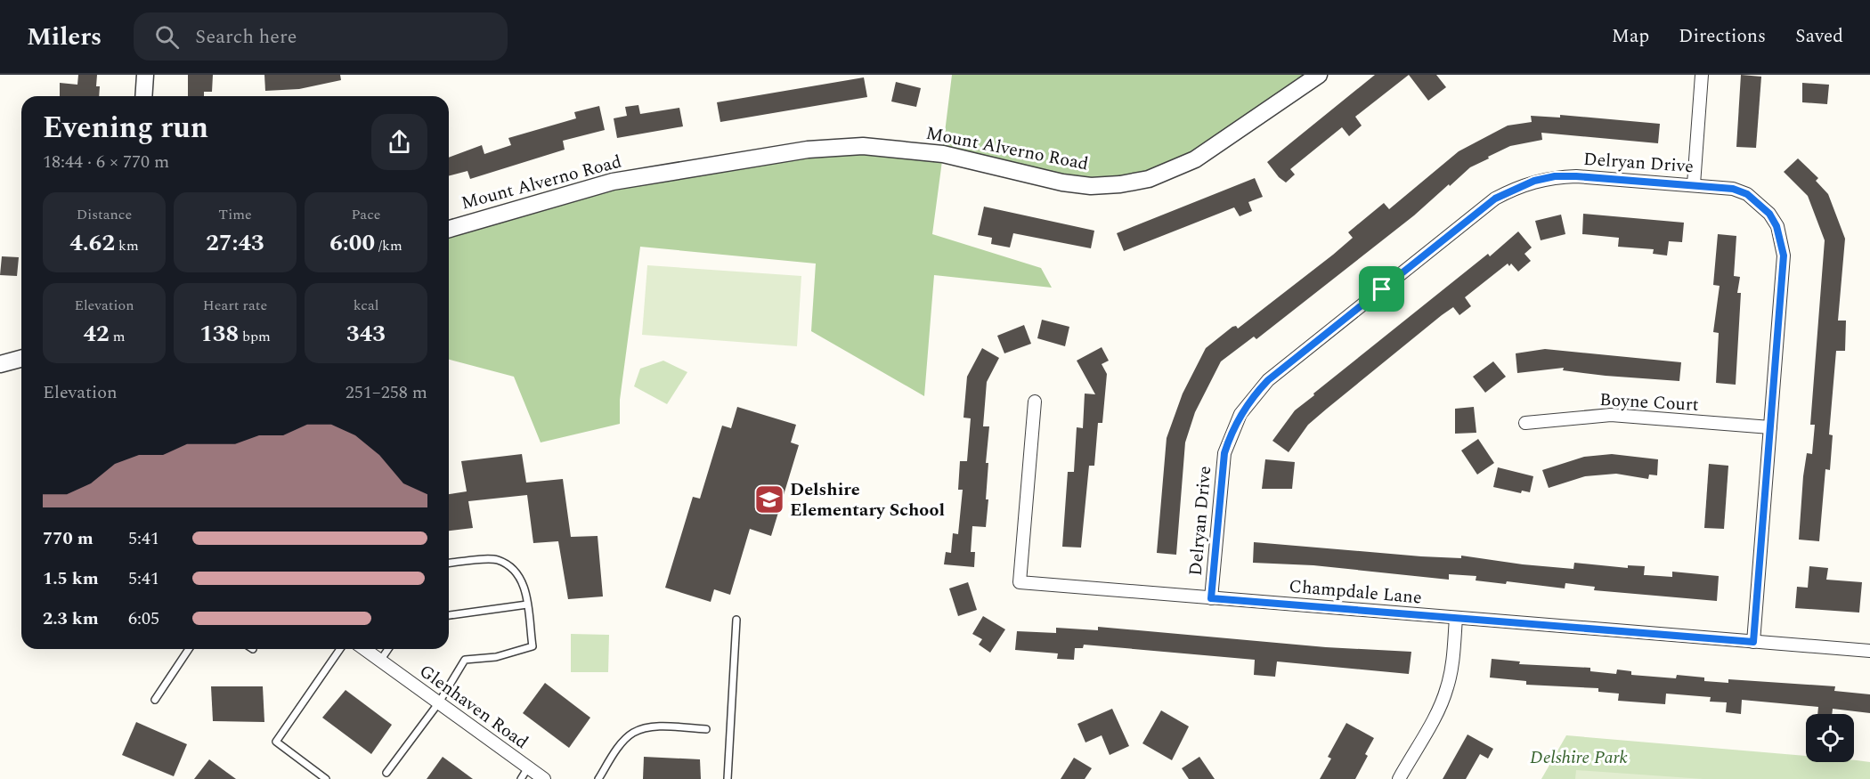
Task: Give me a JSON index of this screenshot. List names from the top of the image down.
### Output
{
  "streets": {
    "street": [
      "Mount Alverno Road",
      "Delryan Drive",
      "Boyne Court",
      "Champdale Lane",
      "Glenhaven Road"
    ]
  },
  "crossings": [
    ["Delryan Drive", "Boyne Court"],
    ["Delryan Drive", "Champdale Lane"]
  ],
  "parks": ["Delshire Park"],
  "places": {
    "school or university": ["Delshire Elementary School"]
  },
  "page": {
    "header": "Milers",
    "search": "Search here",
    "nav": ["Map", "Directions", "Saved"],
    "heading": ["Evening run", "18:44 · 6 × 770 m"],
    "stats": [
      ["Distance", "4.62 km"],
      ["Time", "27:43"],
      ["Pace", "6:00 /km"],
      ["Elevation", "42 m"],
      ["Heart rate", "138 bpm"],
      ["kcal", "343"]
    ],
    "chart": ["Elevation", "251–258 m"],
    "list": [
      {
        "name": "770 m",
        "note": "5:41"
      },
      {
        "name": "1.5 km",
        "note": "5:41"
      },
      {
        "name": "2.3 km",
        "note": "6:05"
      }
    ]
  }
}
